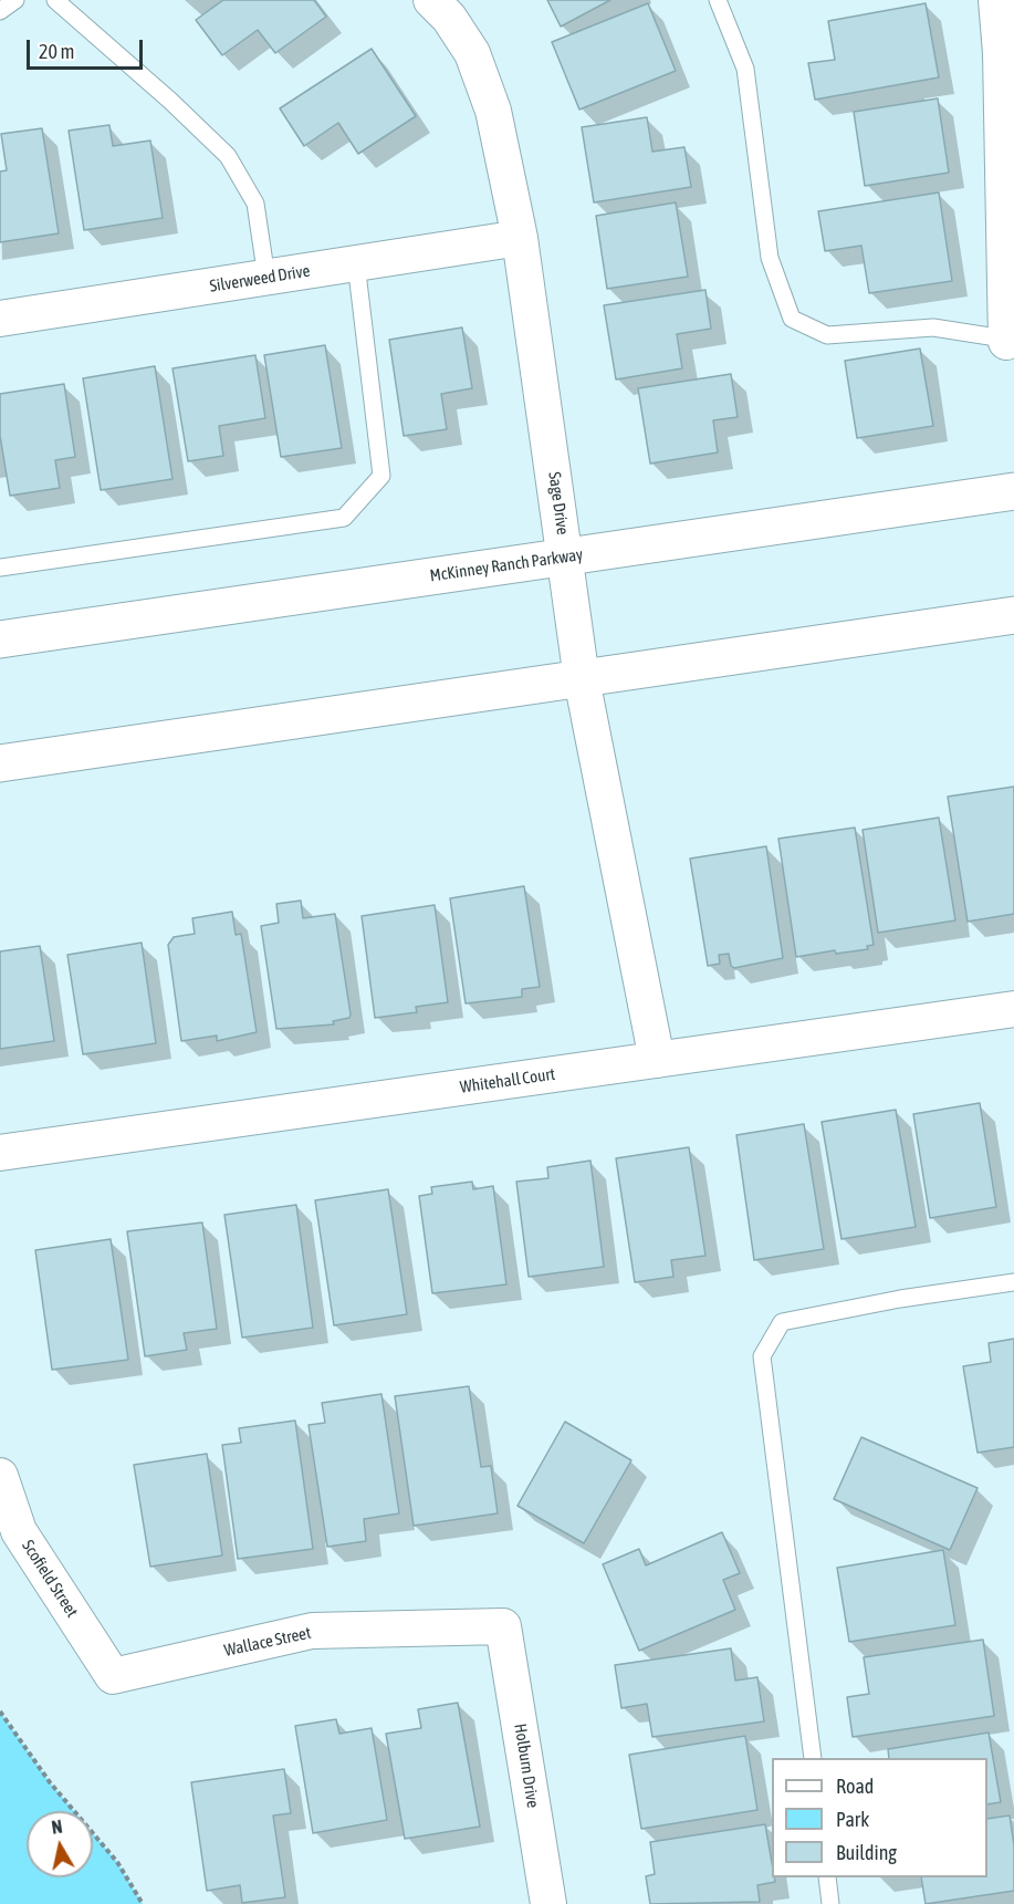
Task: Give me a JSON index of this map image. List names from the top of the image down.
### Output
{
  "streets": {
    "main road": ["McKinney Ranch Parkway"],
    "street": [
      "Silverweed Drive",
      "Sage Drive",
      "Whitehall Court",
      "Scofield Street",
      "Wallace Street",
      "Holburn Drive"
    ]
  },
  "crossings": [
    ["Silverweed Drive", "Sage Drive"],
    ["Sage Drive", "McKinney Ranch Parkway"],
    ["Sage Drive", "Whitehall Court"],
    ["Scofield Street", "Wallace Street"],
    ["Wallace Street", "Holburn Drive"]
  ],
  "legend": ["Road", "Park", "Building"],
  "scale_bar": "20 m",
  "north": "top"
}
